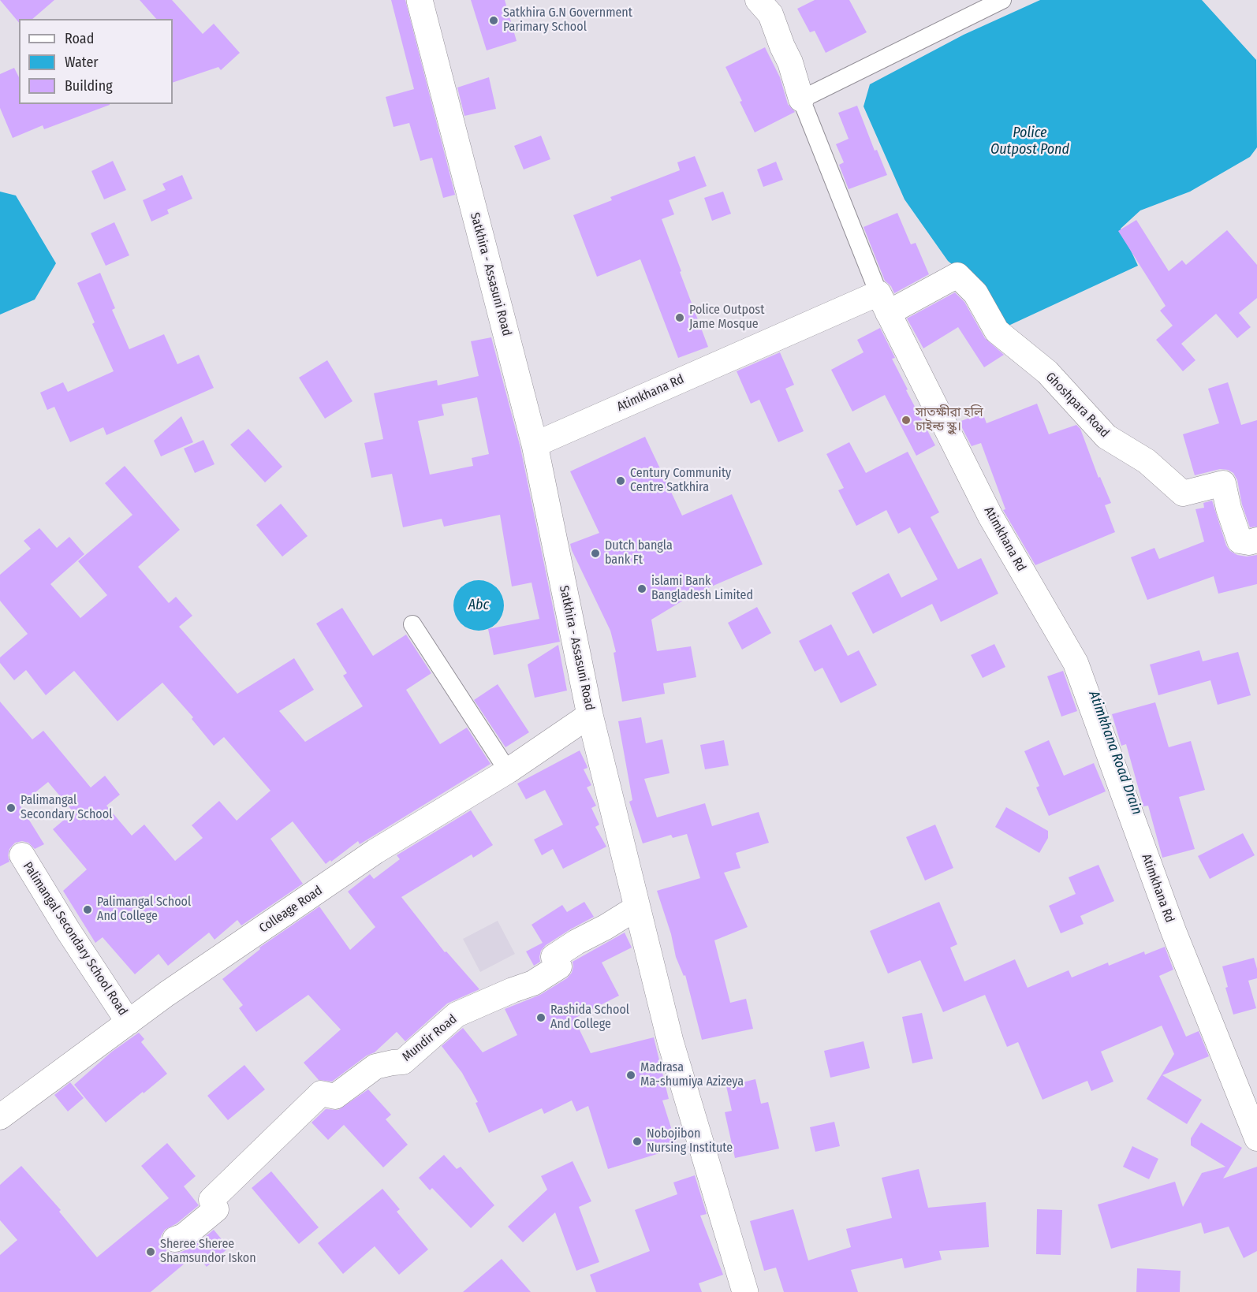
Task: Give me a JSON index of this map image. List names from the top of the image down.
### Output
{
  "streets": {
    "main road": ["Satkhira - Assasuni Road"],
    "street": [
      "Atimkhana Rd",
      "Ghoshpara Road",
      "Colleage Road",
      "Palimangal Secondary School Road",
      "Mundir Road"
    ]
  },
  "crossings": [
    ["Satkhira - Assasuni Road", "Atimkhana Rd"],
    ["Satkhira - Assasuni Road", "Colleage Road"],
    ["Satkhira - Assasuni Road", "Mundir Road"],
    ["Atimkhana Rd", "Ghoshpara Road"],
    ["Colleage Road", "Palimangal Secondary School Road"]
  ],
  "water": ["Police Outpost Pond", "Abc", "Atimkhana Road Drain"],
  "places": [
    "Satkhira G.N Government Parimary School",
    "Police Outpost Jame Mosque",
    "সাতক্ষীরা হলি চাইল্ড স্কুল।",
    "Century Community Centre Satkhira",
    "Dutch bangla bank Ft",
    "islami Bank Bangladesh Limited",
    "Palimangal Secondary School",
    "Palimangal School And College",
    "Rashida School And College",
    "Madrasa Ma-shumiya Azizeya",
    "Nobojibon Nursing Institute",
    "Sheree Sheree Shamsundor Iskon"
  ],
  "legend": ["Road", "Water", "Building"]
}
